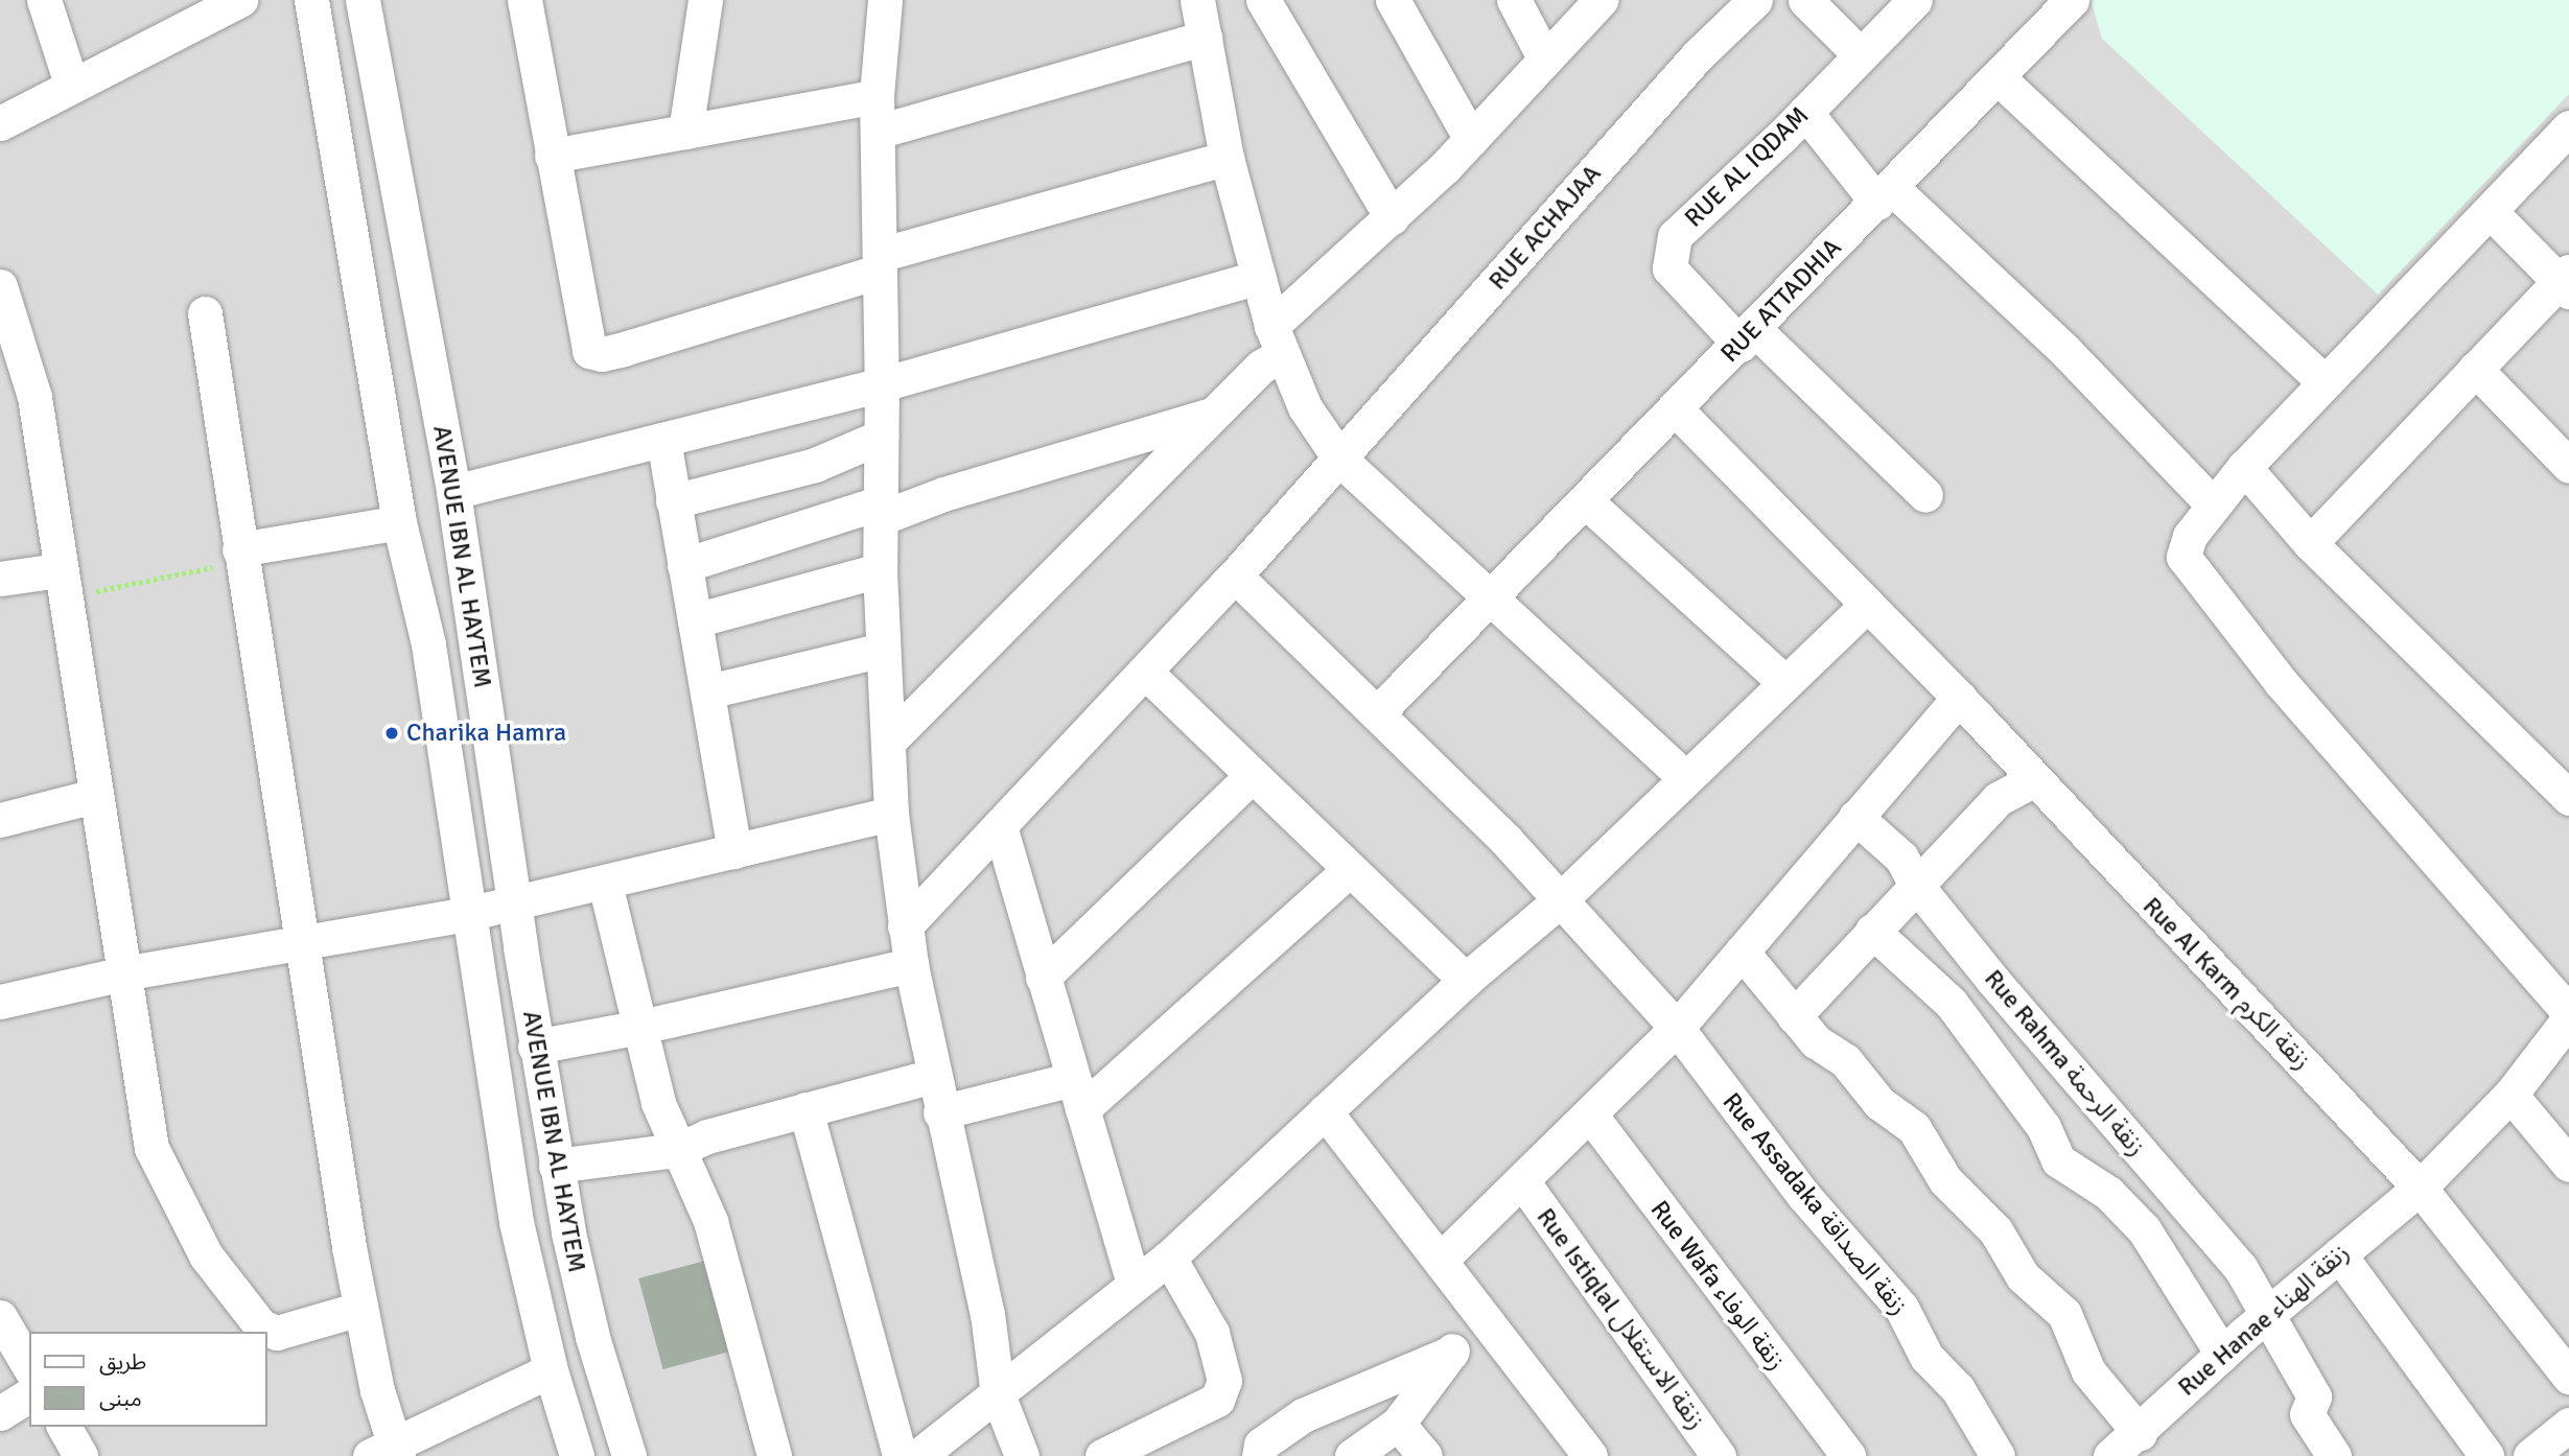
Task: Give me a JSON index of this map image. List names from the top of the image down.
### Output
{
  "streets": {
    "street": [
      "RUE AL IQDAM",
      "RUE ACHAJAA",
      "RUE ATTADHIA",
      "AVENUE IBN AL HAYTEM",
      "Rue Al Karm زنقة الكرم",
      "Rue Rahma زنقة الرحمة",
      "Rue Assadaka زنقة الصداقة",
      "Rue Wafa زنقة الوفاء",
      "Rue Istiqlal زنقة الاستقلال",
      "Rue Hanae زنقة الهناء"
    ]
  },
  "crossings": [
    ["RUE AL IQDAM", "RUE ATTADHIA"],
    ["RUE ACHAJAA", "Rue Assadaka زنقة الصداقة"],
    ["RUE ATTADHIA", "Rue Al Karm زنقة الكرم"],
    ["RUE ATTADHIA", "Rue Assadaka زنقة الصداقة"],
    ["Rue Al Karm زنقة الكرم", "Rue Hanae زنقة الهناء"],
    ["Rue Rahma زنقة الرحمة", "Rue Hanae زنقة الهناء"]
  ],
  "places": ["Charika Hamra"],
  "legend": ["طريق", "مبنى"]
}
